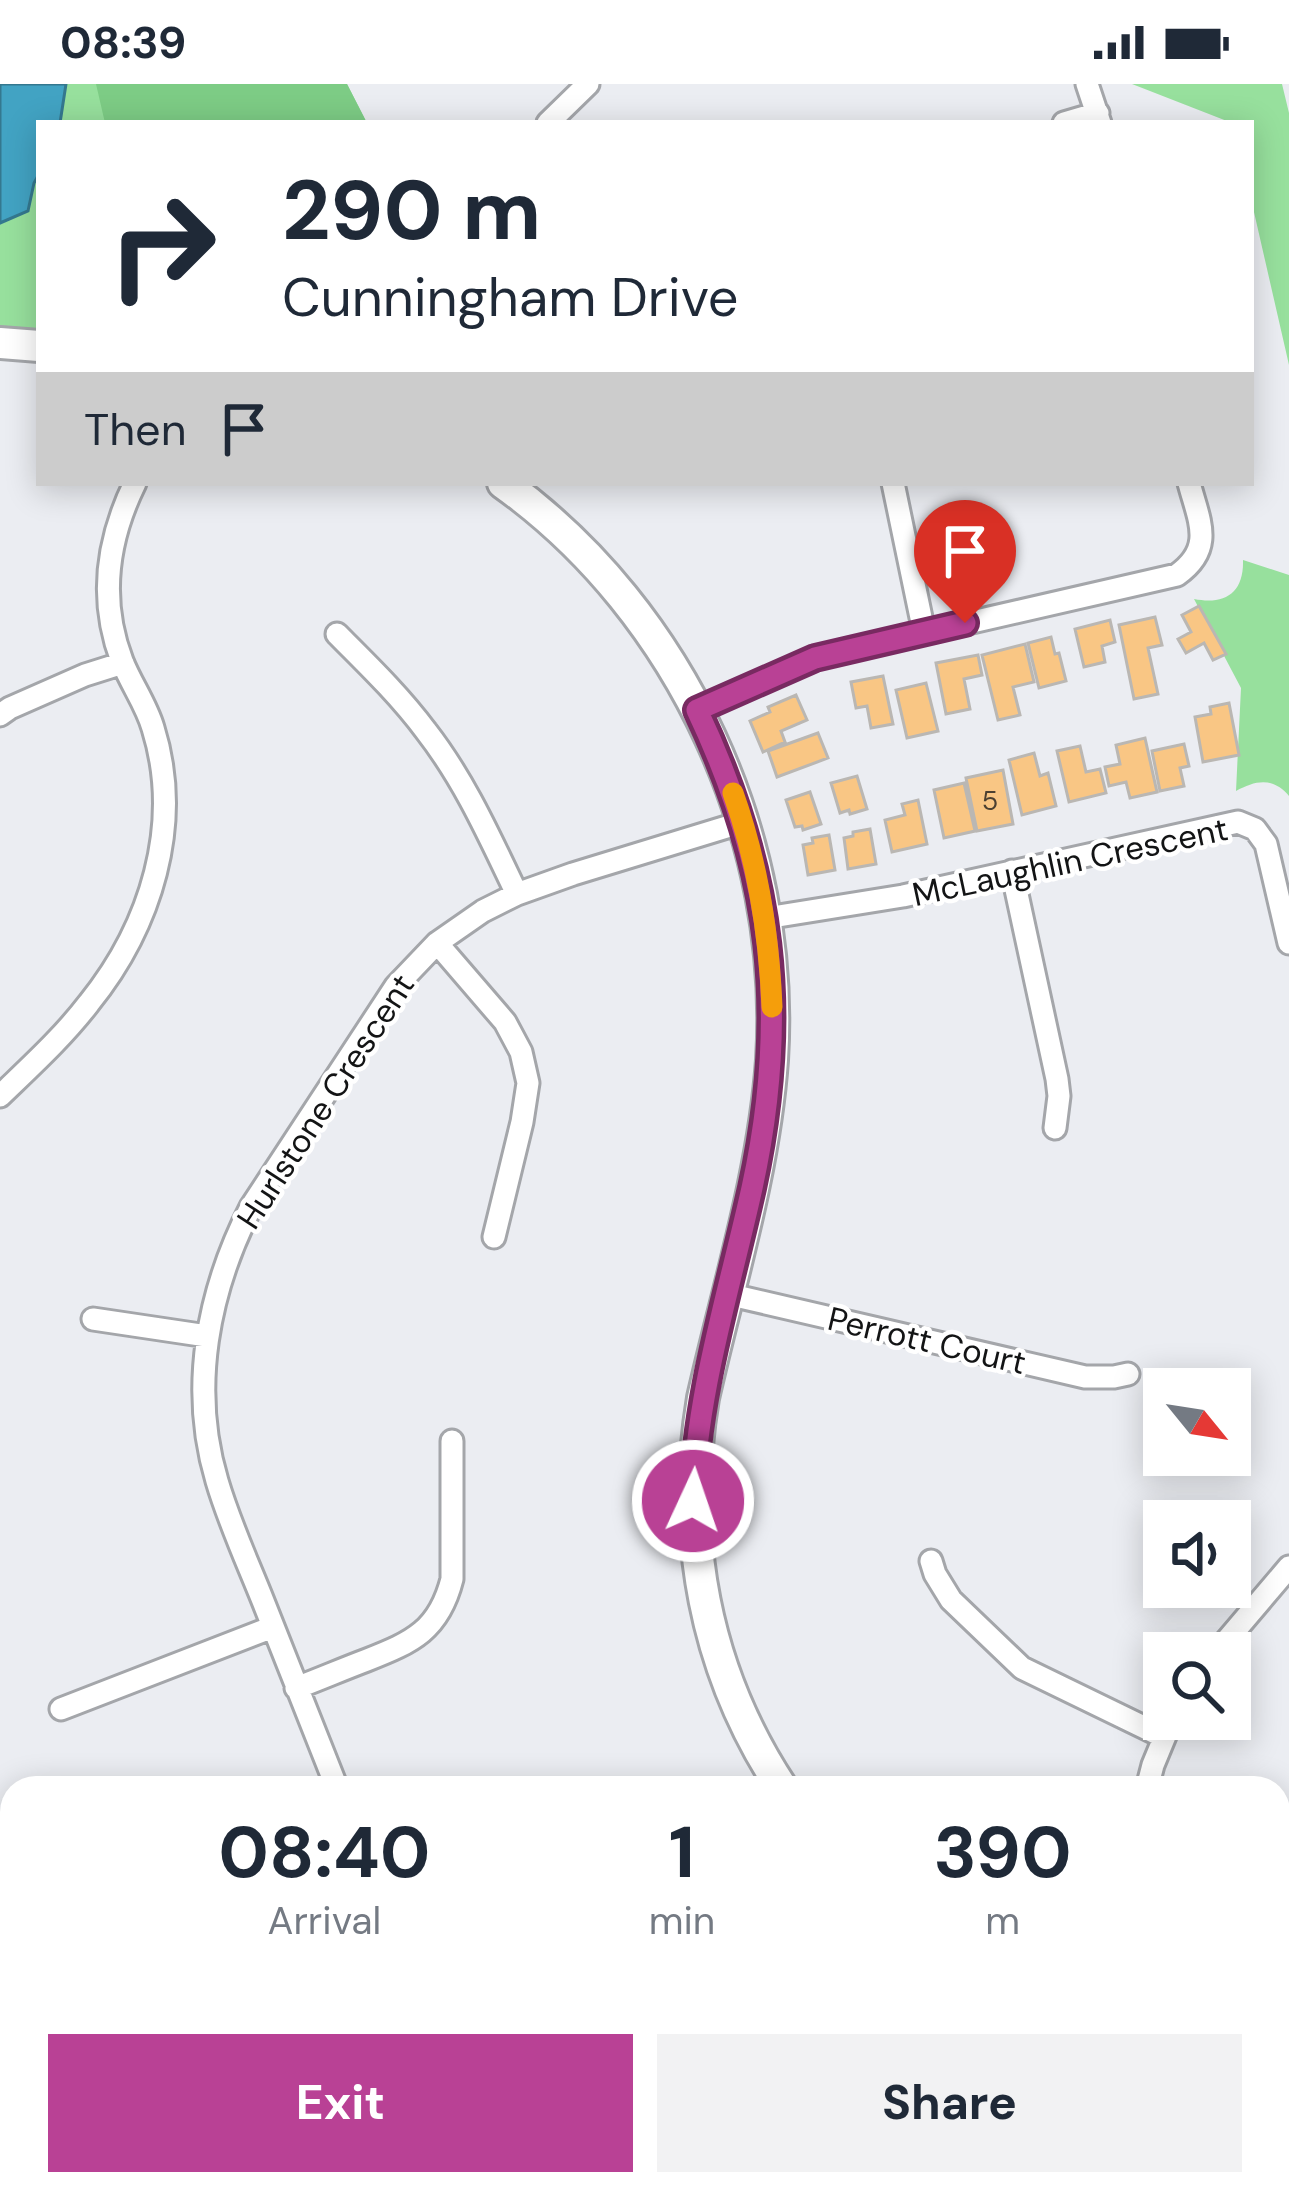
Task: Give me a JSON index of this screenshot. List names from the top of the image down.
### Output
{
  "streets": {
    "street": ["McLaughlin Crescent", "Hurlstone Crescent", "Perrott Court"]
  },
  "house_numbers": ["5"],
  "north": "bottom right",
  "page": {
    "status": "08:39",
    "turn": ["290 m", "Cunningham Drive"],
    "then": "Then",
    "eta": [
      "08:40",
      "Arrival",
      "1",
      "min",
      "390",
      "m"
    ],
    "buttons": ["Exit", "Share"]
  }
}
